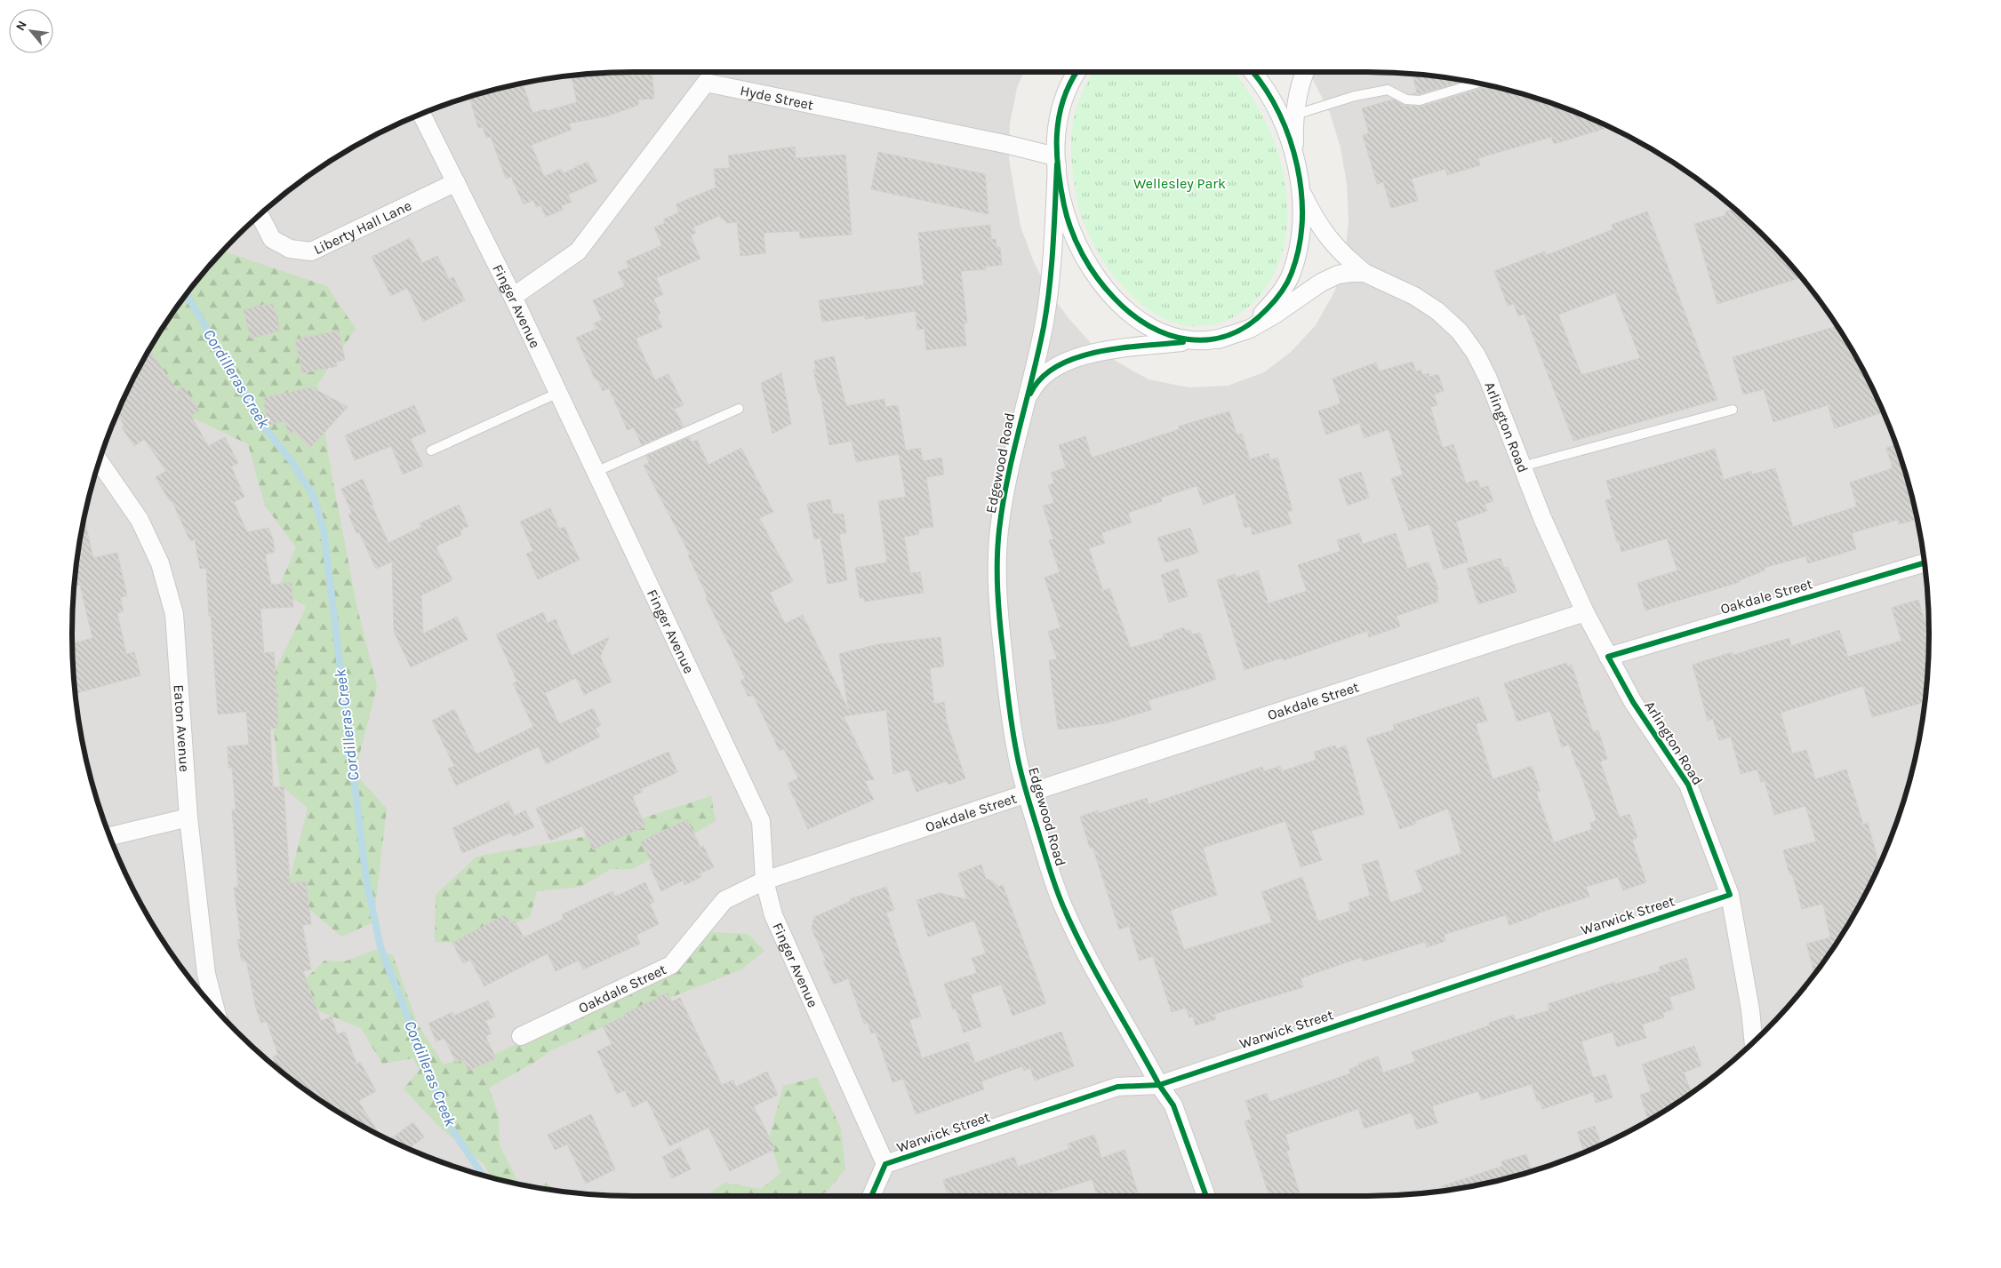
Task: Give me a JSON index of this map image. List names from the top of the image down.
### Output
{
  "streets": {
    "street": [
      "Hyde Street",
      "Liberty Hall Lane",
      "Finger Avenue",
      "Arlington Road",
      "Edgewood Road",
      "Oakdale Street",
      "Eaton Avenue",
      "Warwick Street"
    ]
  },
  "crossings": [
    ["Hyde Street", "Finger Avenue"],
    ["Hyde Street", "Edgewood Road"],
    ["Liberty Hall Lane", "Finger Avenue"],
    ["Finger Avenue", "Oakdale Street"],
    ["Finger Avenue", "Warwick Street"],
    ["Arlington Road", "Oakdale Street"],
    ["Arlington Road", "Warwick Street"],
    ["Edgewood Road", "Oakdale Street"],
    ["Edgewood Road", "Warwick Street"]
  ],
  "water": ["Cordilleras Creek"],
  "parks": ["Wellesley Park"],
  "north": "top left"
}
